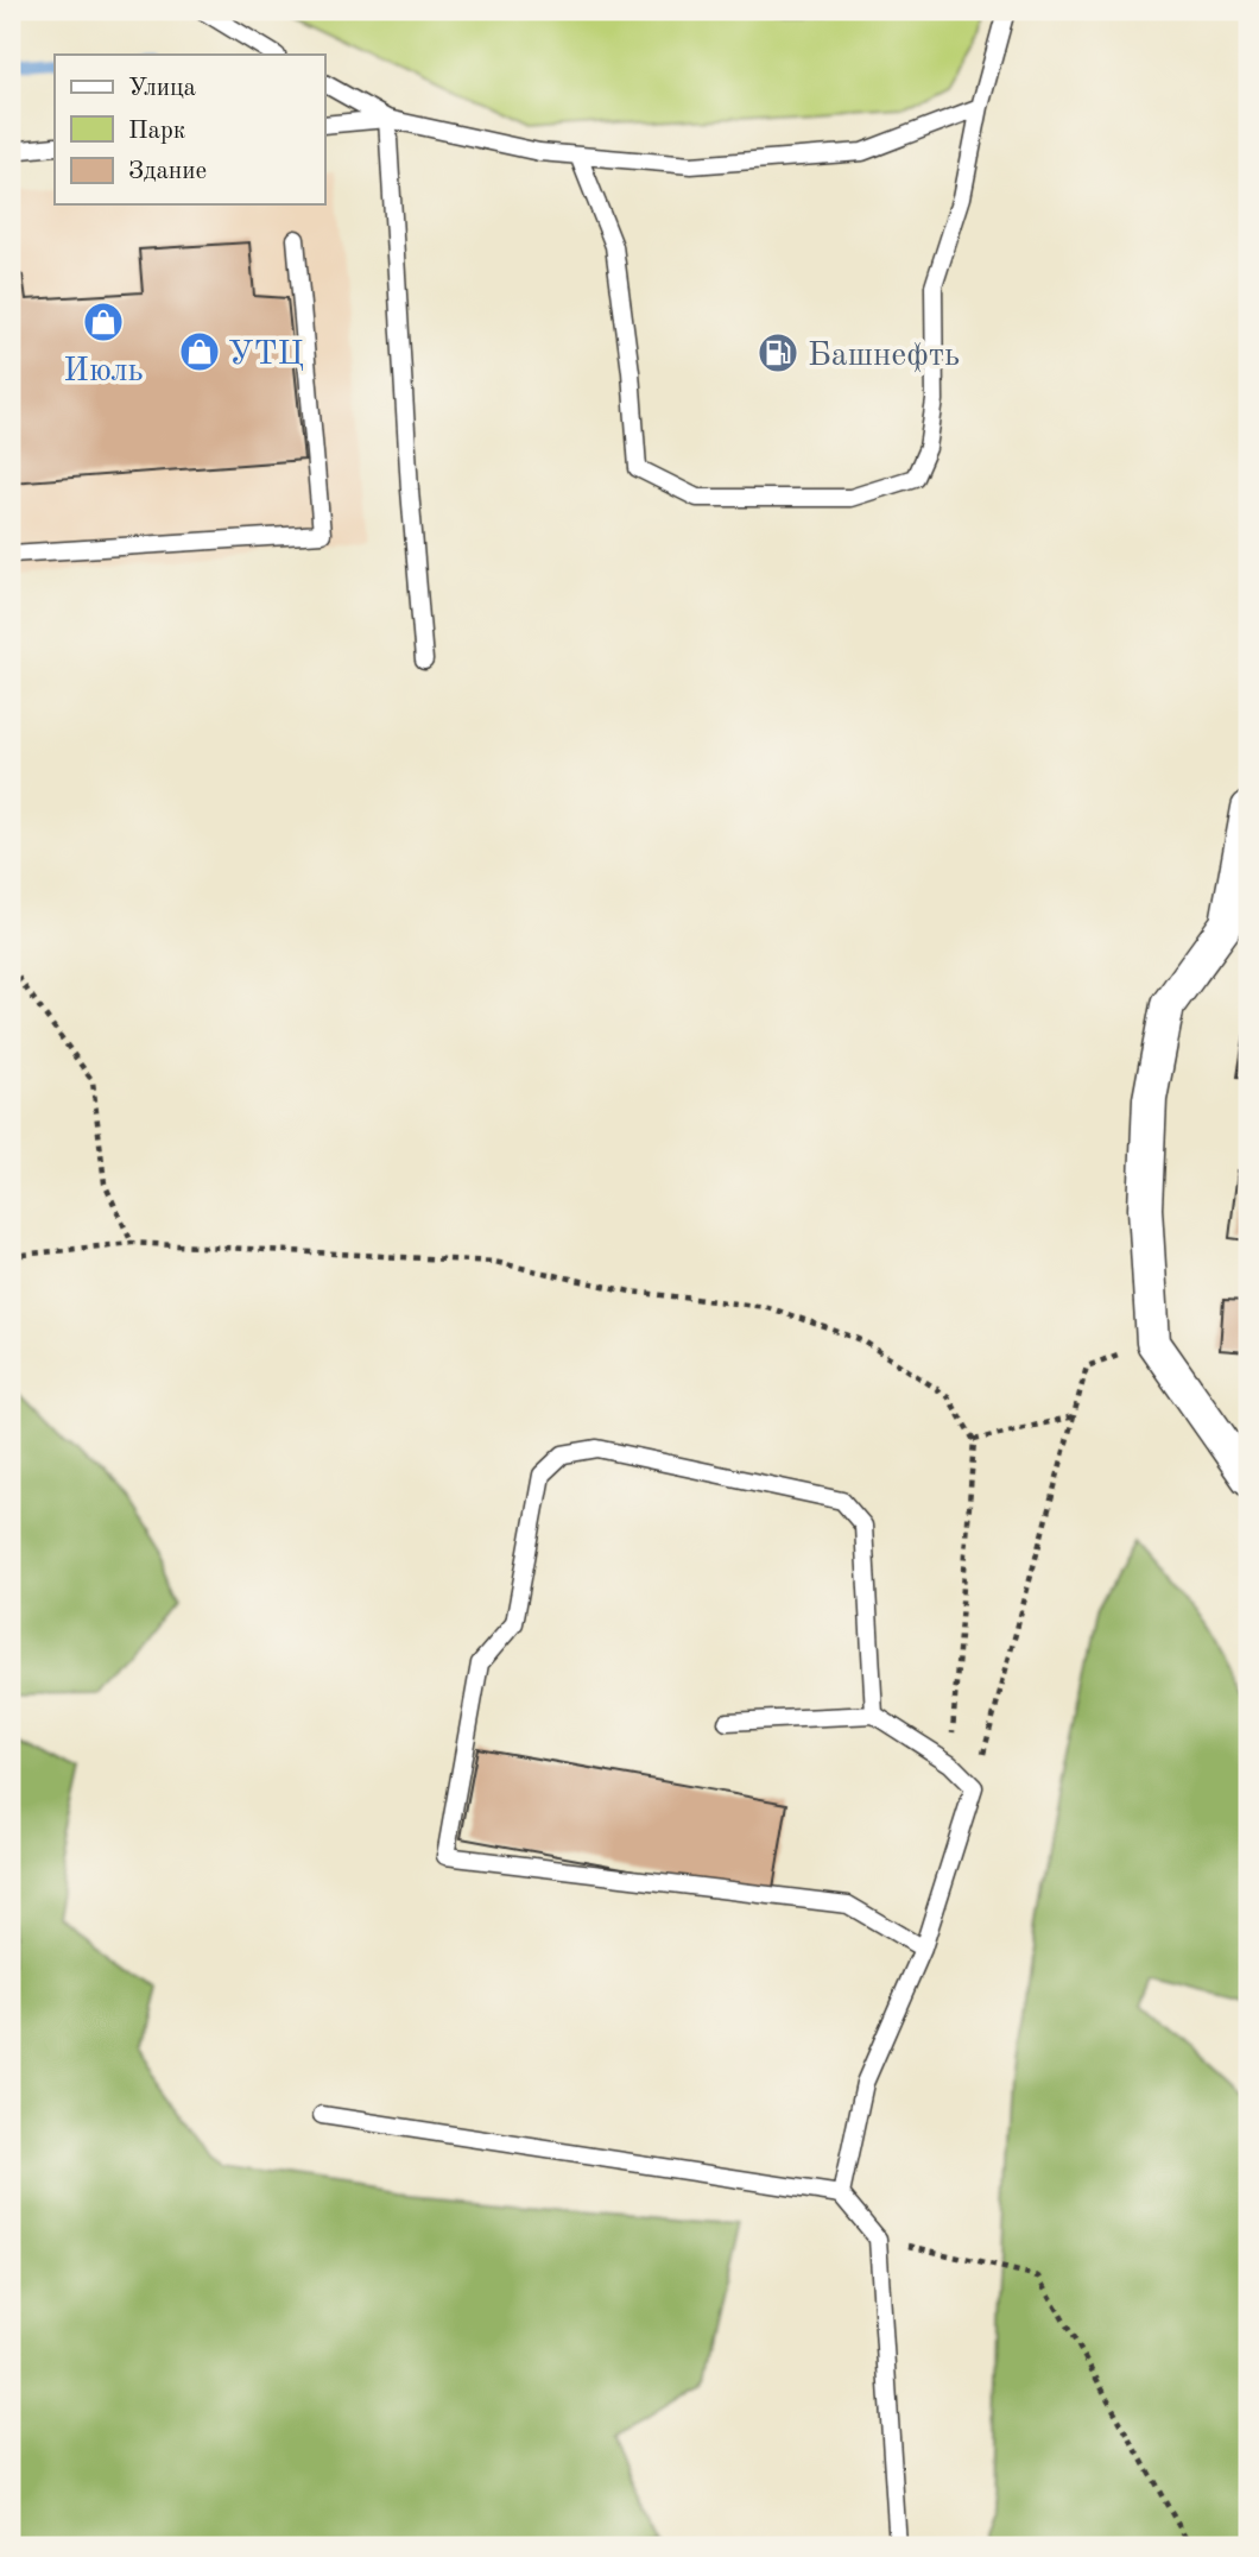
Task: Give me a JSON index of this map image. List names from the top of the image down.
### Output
{
  "places": {
    "shop": ["Июль", "УТЦ"],
    "fuel station": ["Башнефть"]
  },
  "legend": ["Улица", "Парк", "Здание"]
}
